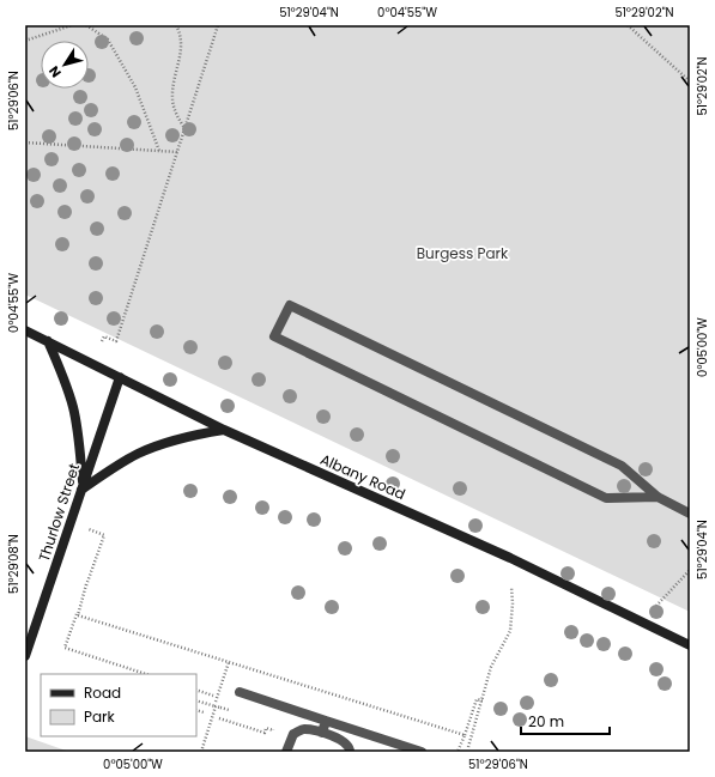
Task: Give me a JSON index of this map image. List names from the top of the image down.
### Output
{
  "streets": {
    "main road": ["Albany Road", "Thurlow Street"]
  },
  "crossings": [
    ["Albany Road", "Thurlow Street"]
  ],
  "parks": ["Burgess Park"],
  "legend": ["Road", "Park"],
  "scale_bar": "20 m",
  "north": "bottom left",
  "coordinates": [
    "51°29'04\"N",
    "0°04'55\"W",
    "51°29'02\"N",
    "51°29'06\"N",
    "0°05'00\"W",
    "51°29'08\"N"
  ]
}
